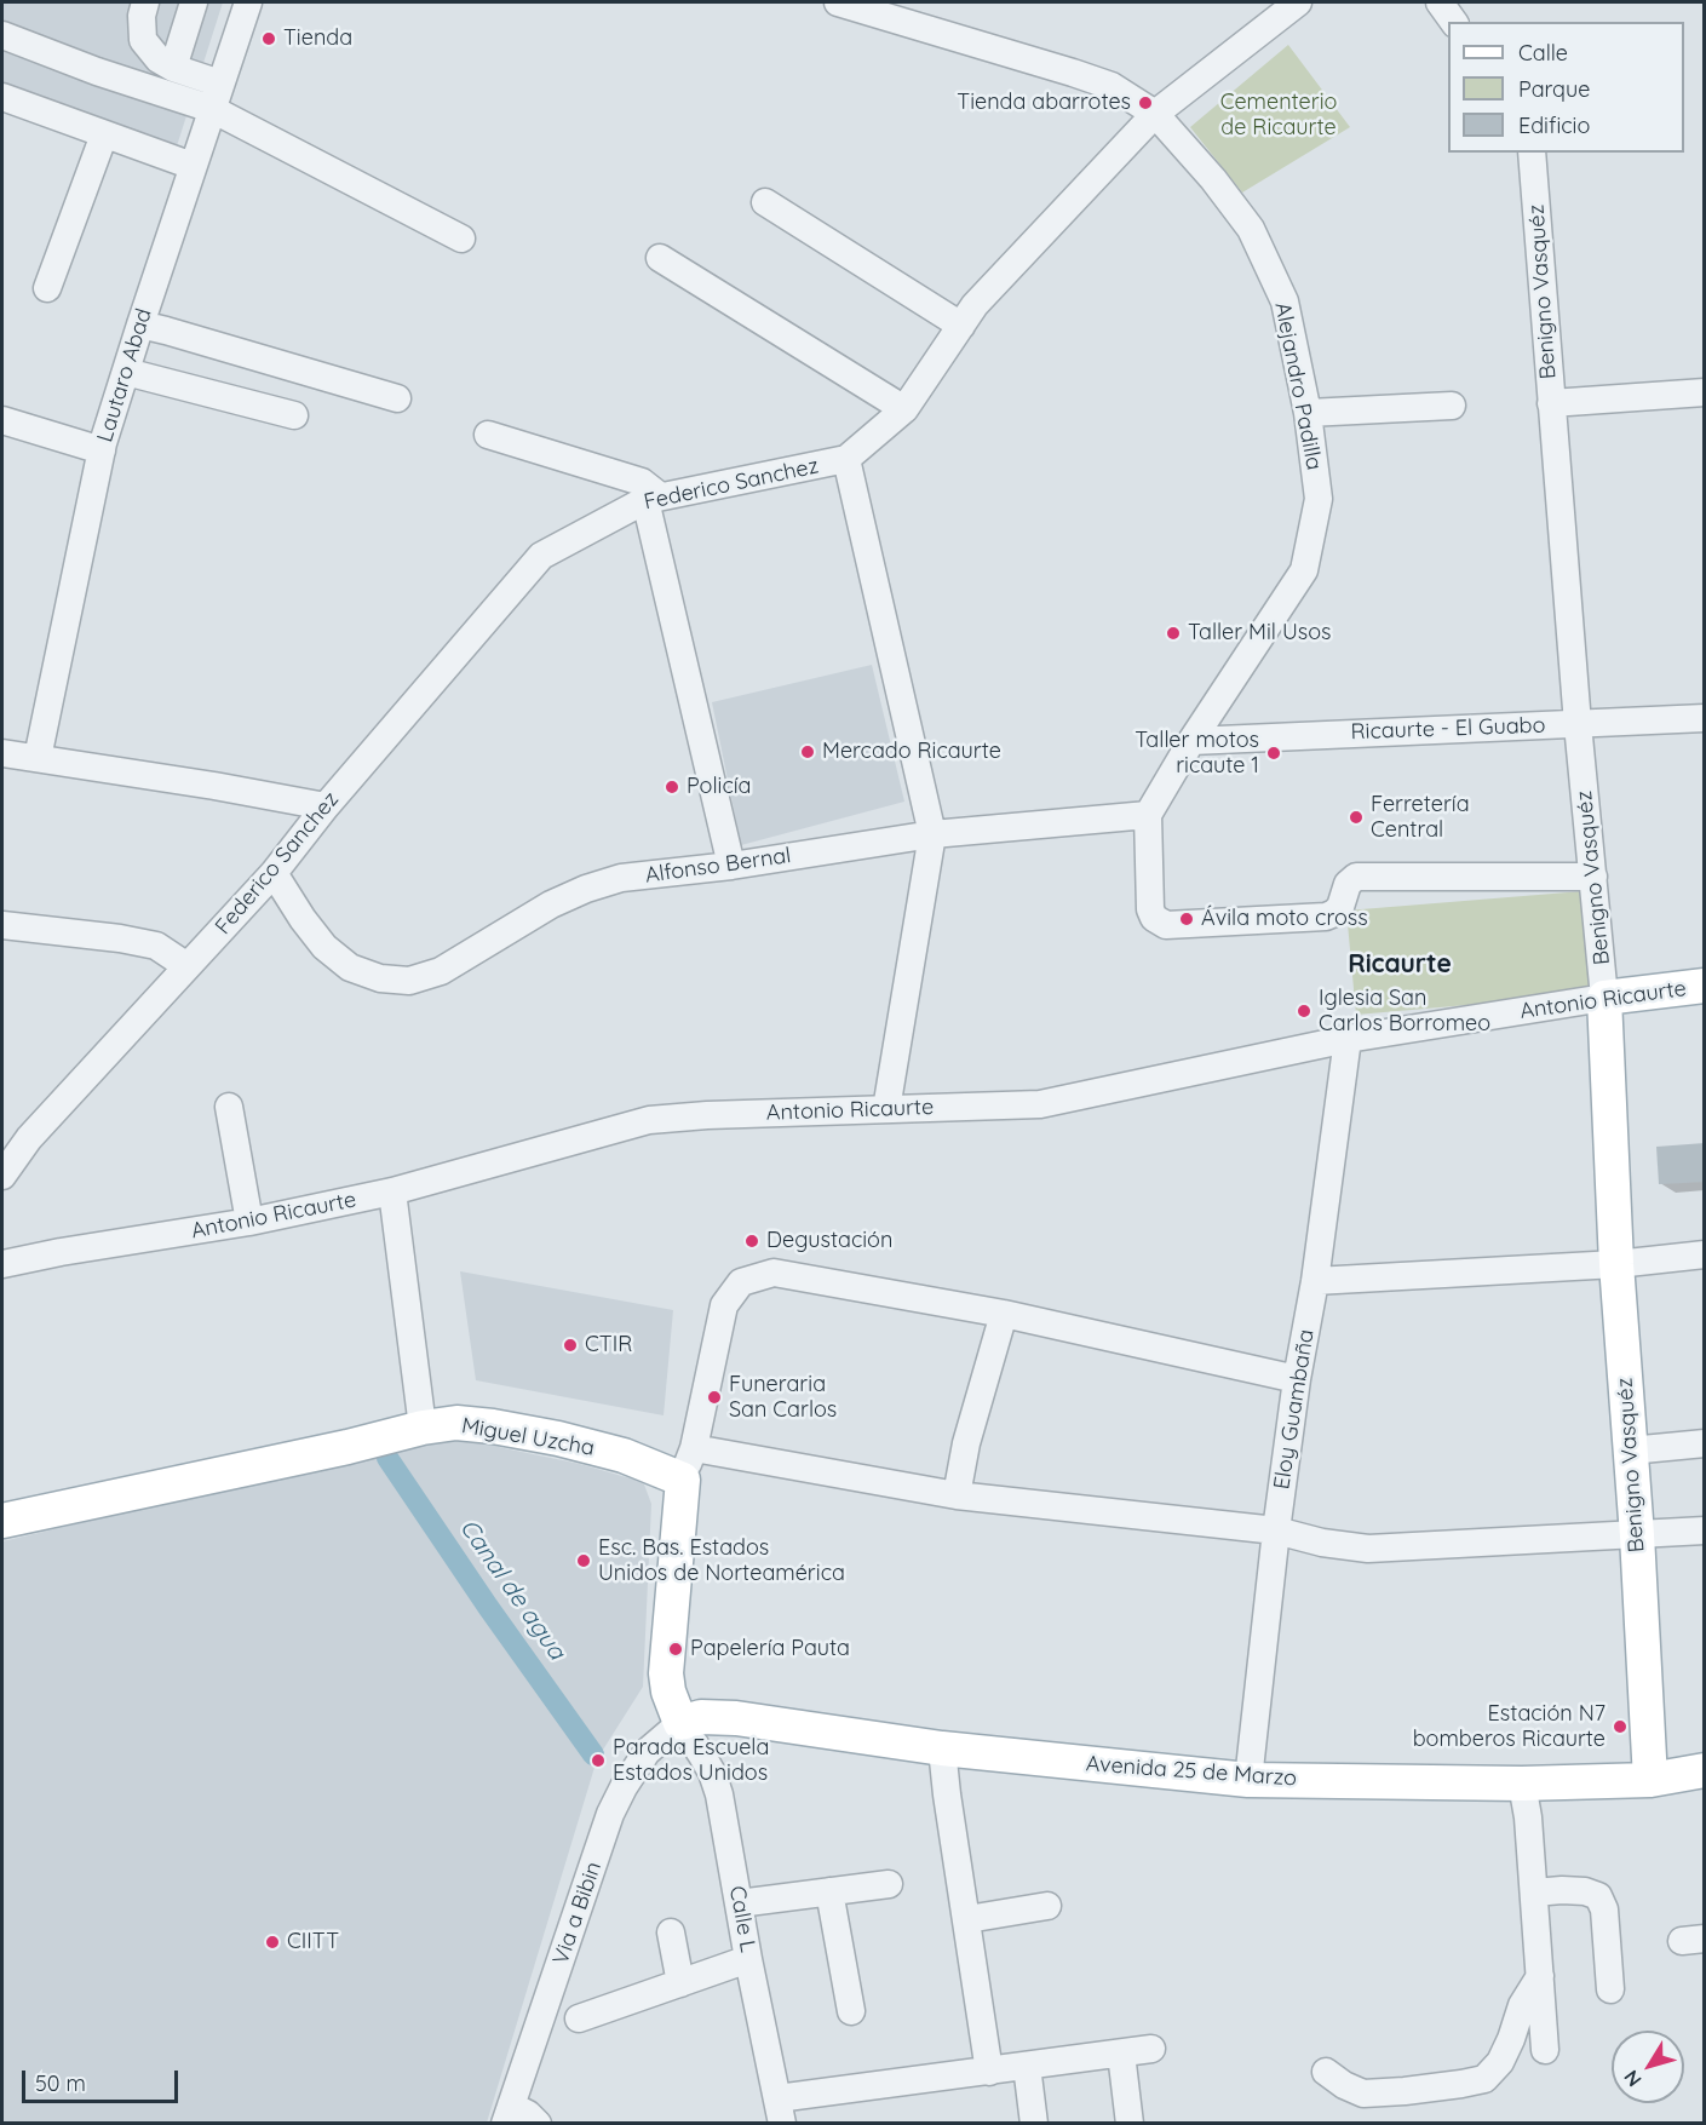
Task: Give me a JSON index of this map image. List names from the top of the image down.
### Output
{
  "streets": {
    "main road": [
      "Benigno Vasquéz",
      "Antonio Ricaurte",
      "Miguel Uzcha",
      "Avenida 25 de Marzo"
    ],
    "street": [
      "Lautaro Abad",
      "Alejandro Padilla",
      "Federico Sanchez",
      "Ricaurte - El Guabo",
      "Alfonso Bernal",
      "Eloy Guambaña",
      "Via a Bibin",
      "Calle L"
    ]
  },
  "crossings": [
    ["Benigno Vasquéz", "Ricaurte - El Guabo"],
    ["Benigno Vasquéz", "Antonio Ricaurte"],
    ["Benigno Vasquéz", "Avenida 25 de Marzo"],
    ["Alejandro Padilla", "Federico Sanchez"],
    ["Alejandro Padilla", "Ricaurte - El Guabo"],
    ["Federico Sanchez", "Alfonso Bernal"],
    ["Antonio Ricaurte", "Eloy Guambaña"],
    ["Eloy Guambaña", "Avenida 25 de Marzo"],
    ["Avenida 25 de Marzo", "Via a Bibin"],
    ["Avenida 25 de Marzo", "Calle L"],
    ["Via a Bibin", "Calle L"]
  ],
  "districts": ["Ricaurte"],
  "water": ["Canal de agua"],
  "parks": ["Cementerio de Ricaurte"],
  "places": [
    "Tienda",
    "Tienda abarrotes",
    "Taller Mil Usos",
    "Mercado Ricaurte",
    "Taller motos ricaute 1",
    "Policía",
    "Ferretería Central",
    "Ávila moto cross",
    "Iglesia San Carlos Borromeo",
    "Degustación",
    "CTIR",
    "Funeraria San Carlos",
    "Esc. Bas. Estados Unidos de Norteamérica",
    "Papelería Pauta",
    "Estación N7 bomberos Ricaurte",
    "Parada Escuela Estados Unidos",
    "CIITT"
  ],
  "legend": ["Calle", "Parque", "Edificio"],
  "scale_bar": "50 m",
  "north": "bottom left"
}
